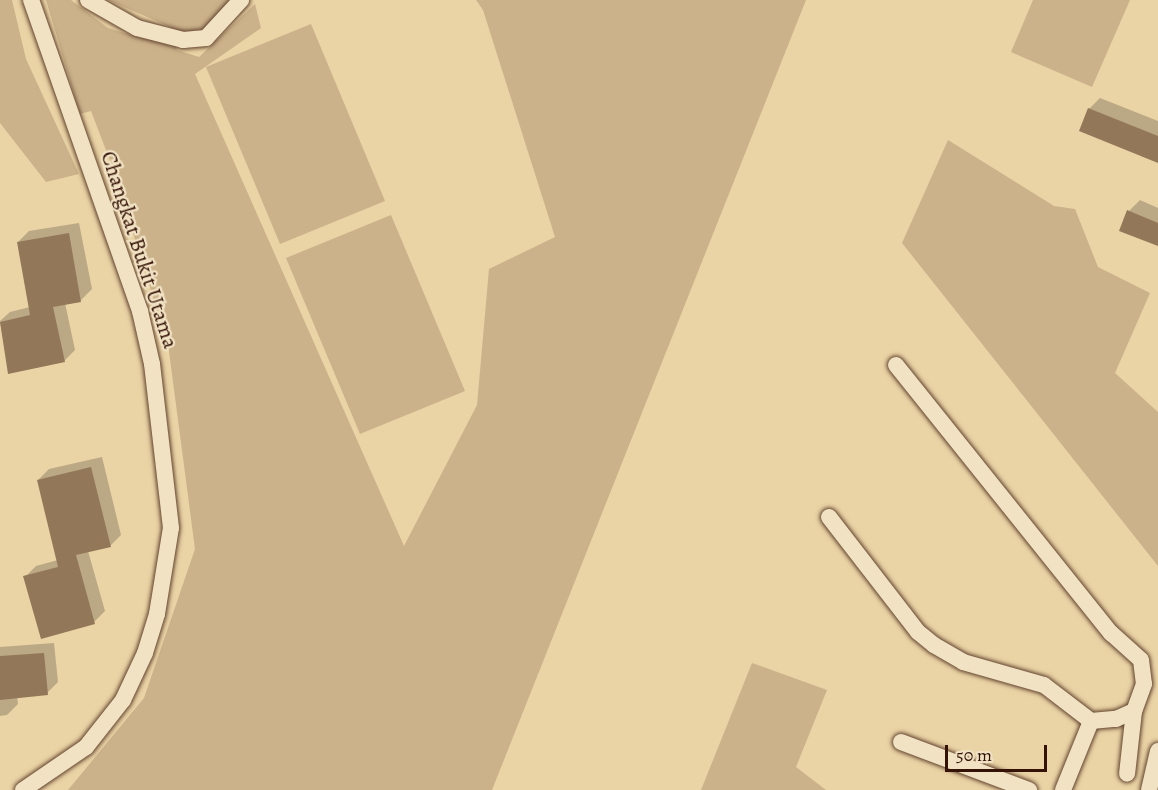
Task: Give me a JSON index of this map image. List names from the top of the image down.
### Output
{
  "streets": {
    "street": ["Changkat Bukit Utama"]
  },
  "scale_bar": "50 m"
}
